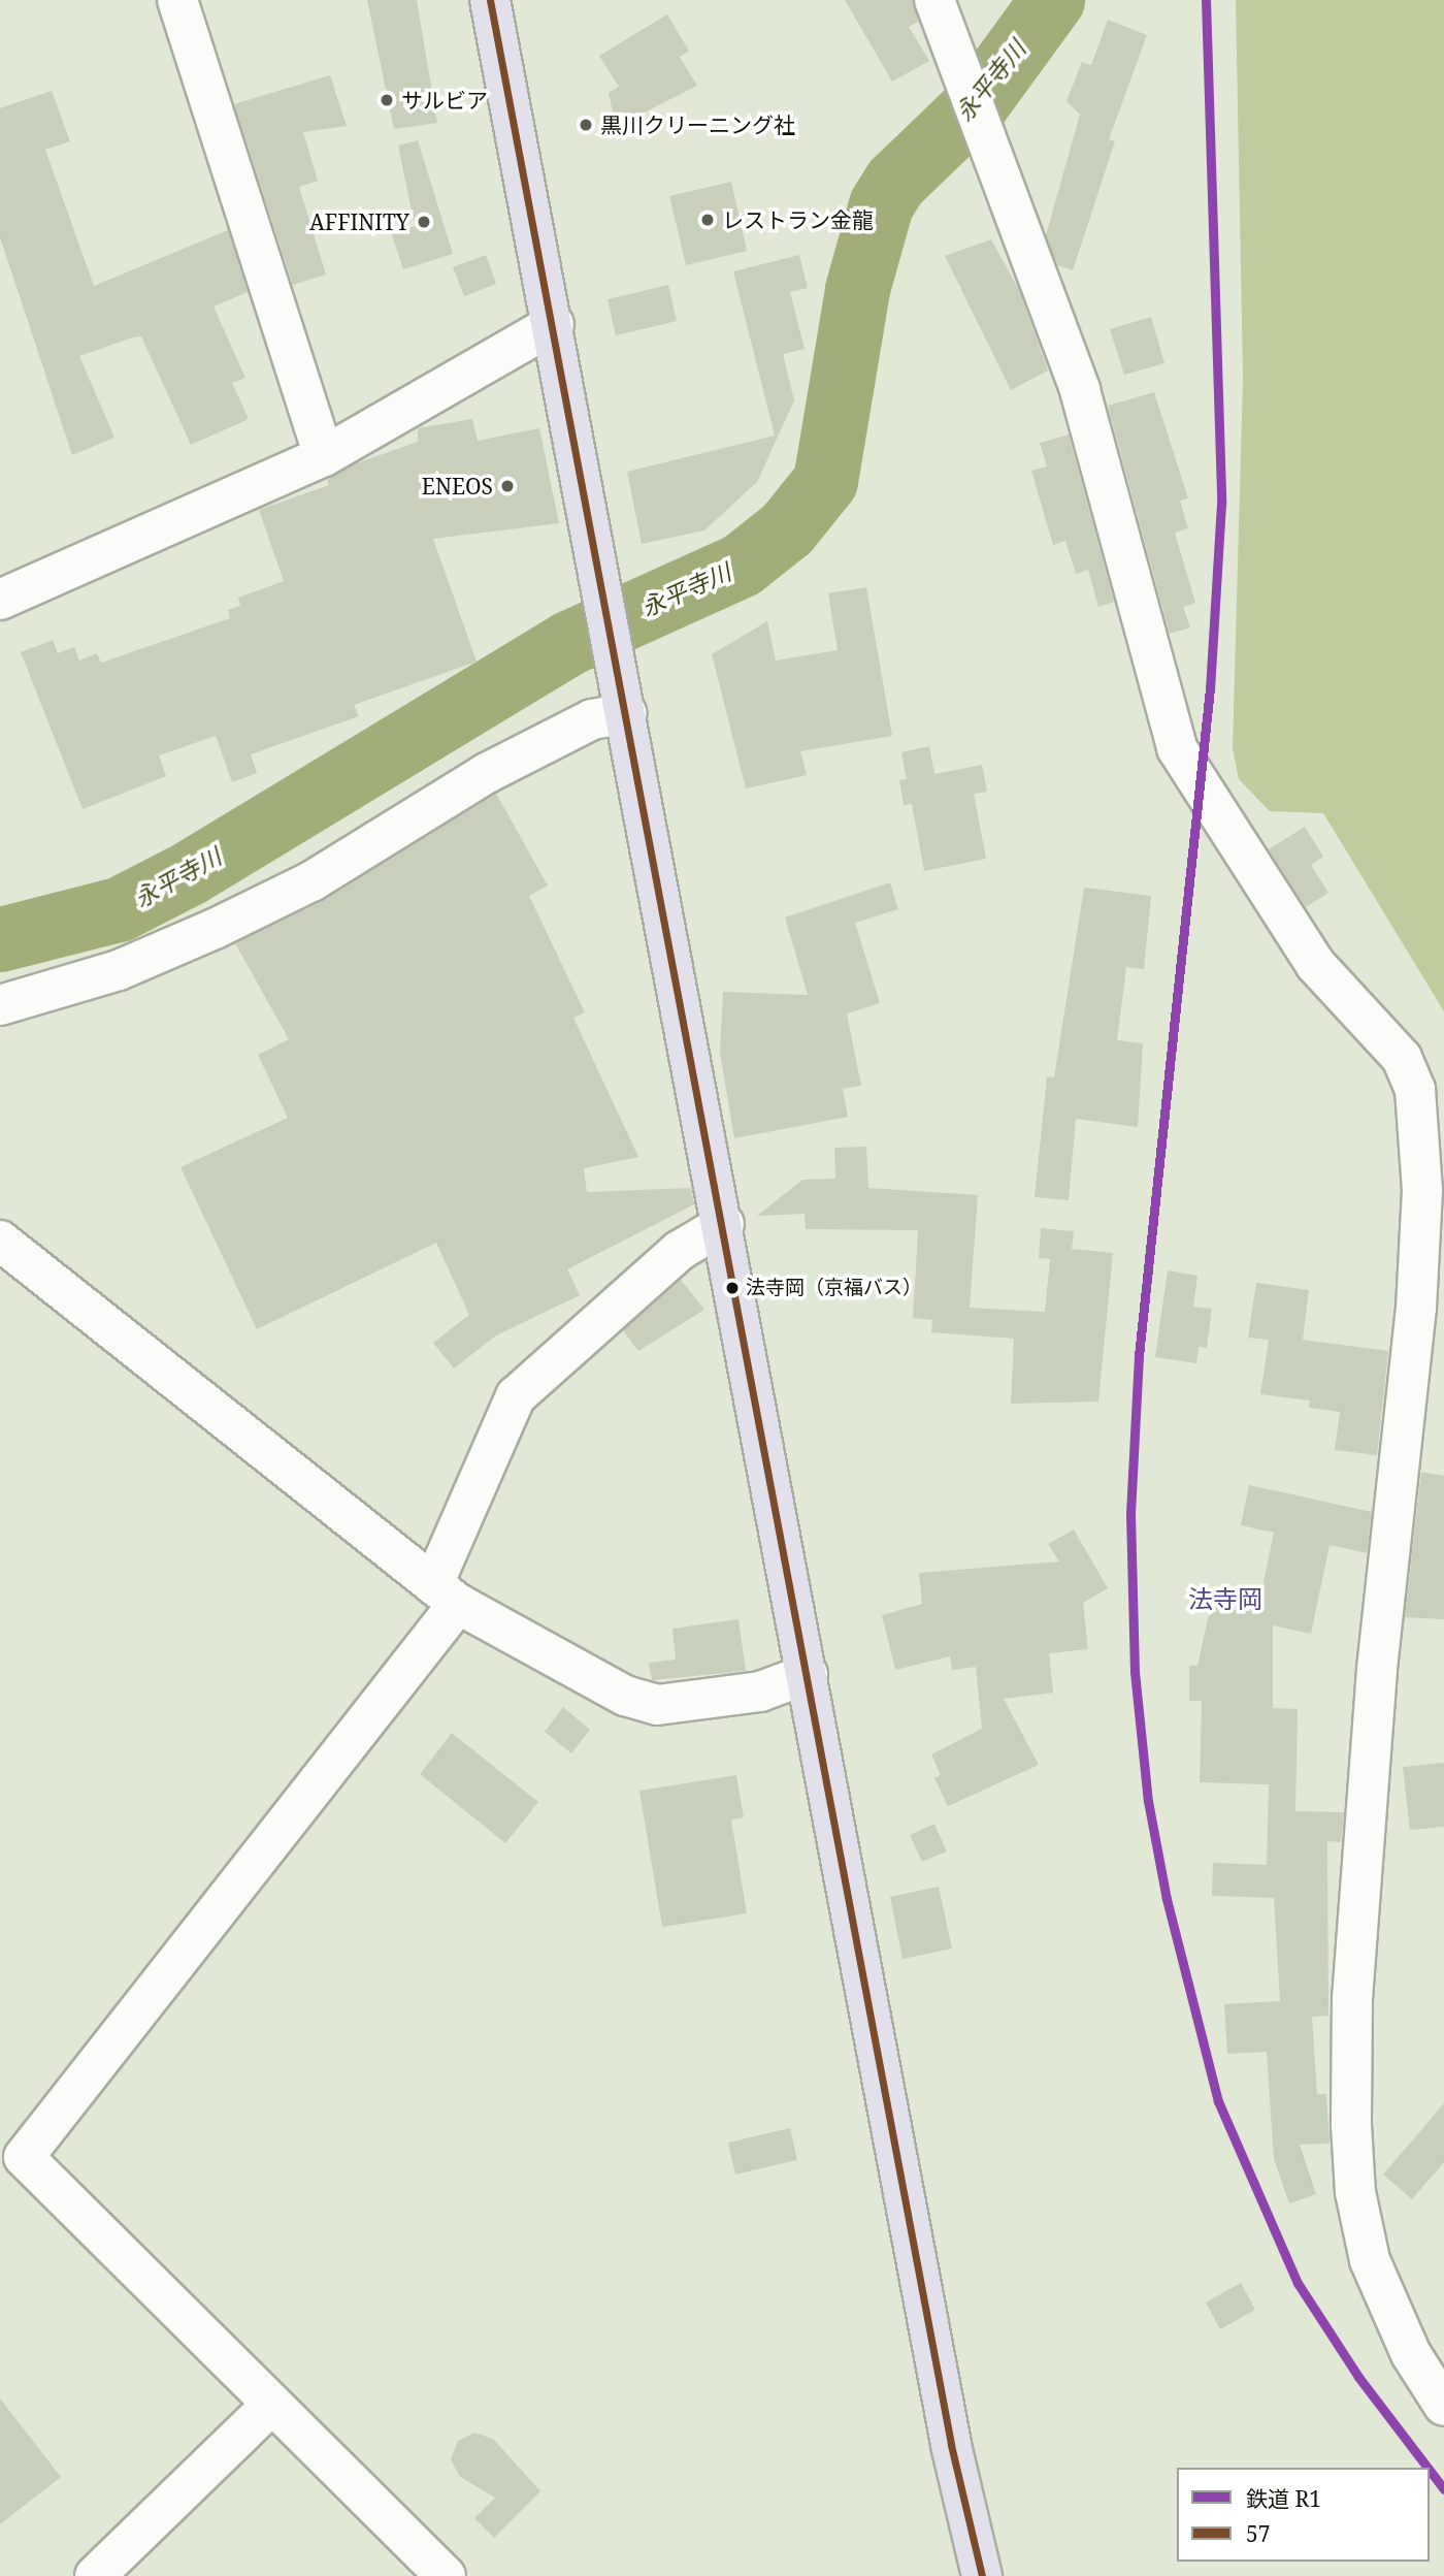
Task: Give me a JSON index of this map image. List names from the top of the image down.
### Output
{
  "districts": ["法寺岡"],
  "water": ["永平寺川"],
  "places": [
    "サルビア",
    "黒川クリーニング社",
    "レストラン金龍",
    "AFFINITY",
    "ENEOS",
    "法寺岡（京福バス）"
  ],
  "lines": ["rail line R1", "transit line 57"],
  "legend": ["鉄道 R1", "57"]
}
